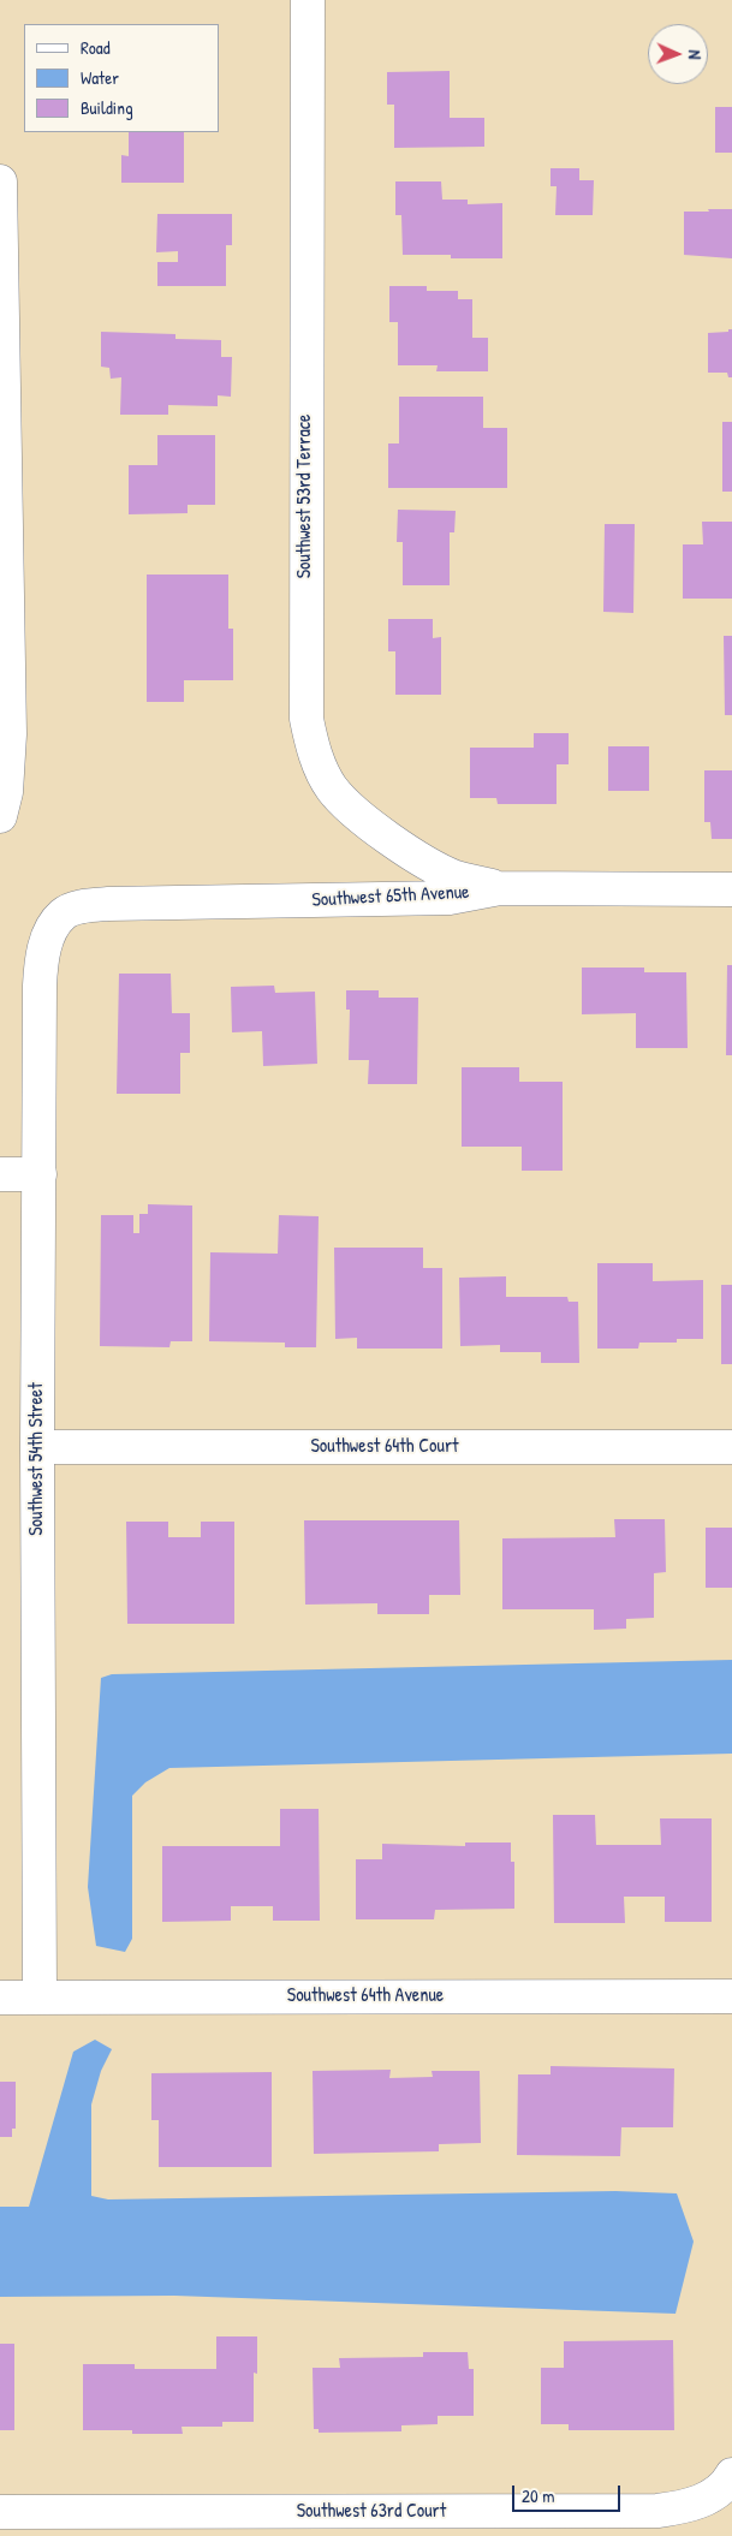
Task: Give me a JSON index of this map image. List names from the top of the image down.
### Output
{
  "streets": {
    "street": [
      "Southwest 53rd Terrace",
      "Southwest 65th Avenue",
      "Southwest 64th Court",
      "Southwest 54th Street",
      "Southwest 64th Avenue",
      "Southwest 63rd Court"
    ]
  },
  "crossings": [
    ["Southwest 53rd Terrace", "Southwest 65th Avenue"],
    ["Southwest 65th Avenue", "Southwest 54th Street"],
    ["Southwest 64th Court", "Southwest 54th Street"],
    ["Southwest 54th Street", "Southwest 64th Avenue"]
  ],
  "legend": ["Road", "Water", "Building"],
  "scale_bar": "20 m",
  "north": "right"
}
